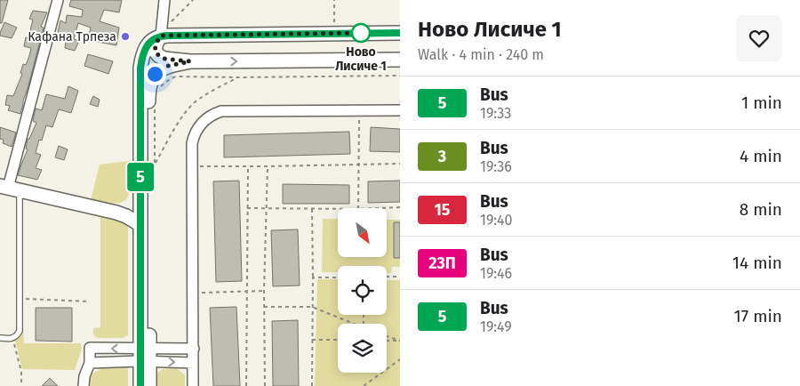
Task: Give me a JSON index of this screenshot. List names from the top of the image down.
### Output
{
  "places": ["Ново Лисиче 1", "Кафана Трпеза"],
  "lines": ["bus line 5"],
  "north": "bottom right",
  "page": {
    "on_map": "5",
    "heading": ["Ново Лисиче 1", "Walk · 4 min · 240 m"],
    "list": [
      {
        "mark": "5",
        "name": "Bus",
        "note": "19:33",
        "value": "1 min"
      },
      {
        "mark": "3",
        "name": "Bus",
        "note": "19:36",
        "value": "4 min"
      },
      {
        "mark": "15",
        "name": "Bus",
        "note": "19:40",
        "value": "8 min"
      },
      {
        "mark": "23П",
        "name": "Bus",
        "note": "19:46",
        "value": "14 min"
      },
      {
        "mark": "5",
        "name": "Bus",
        "note": "19:49",
        "value": "17 min"
      }
    ]
  }
}
